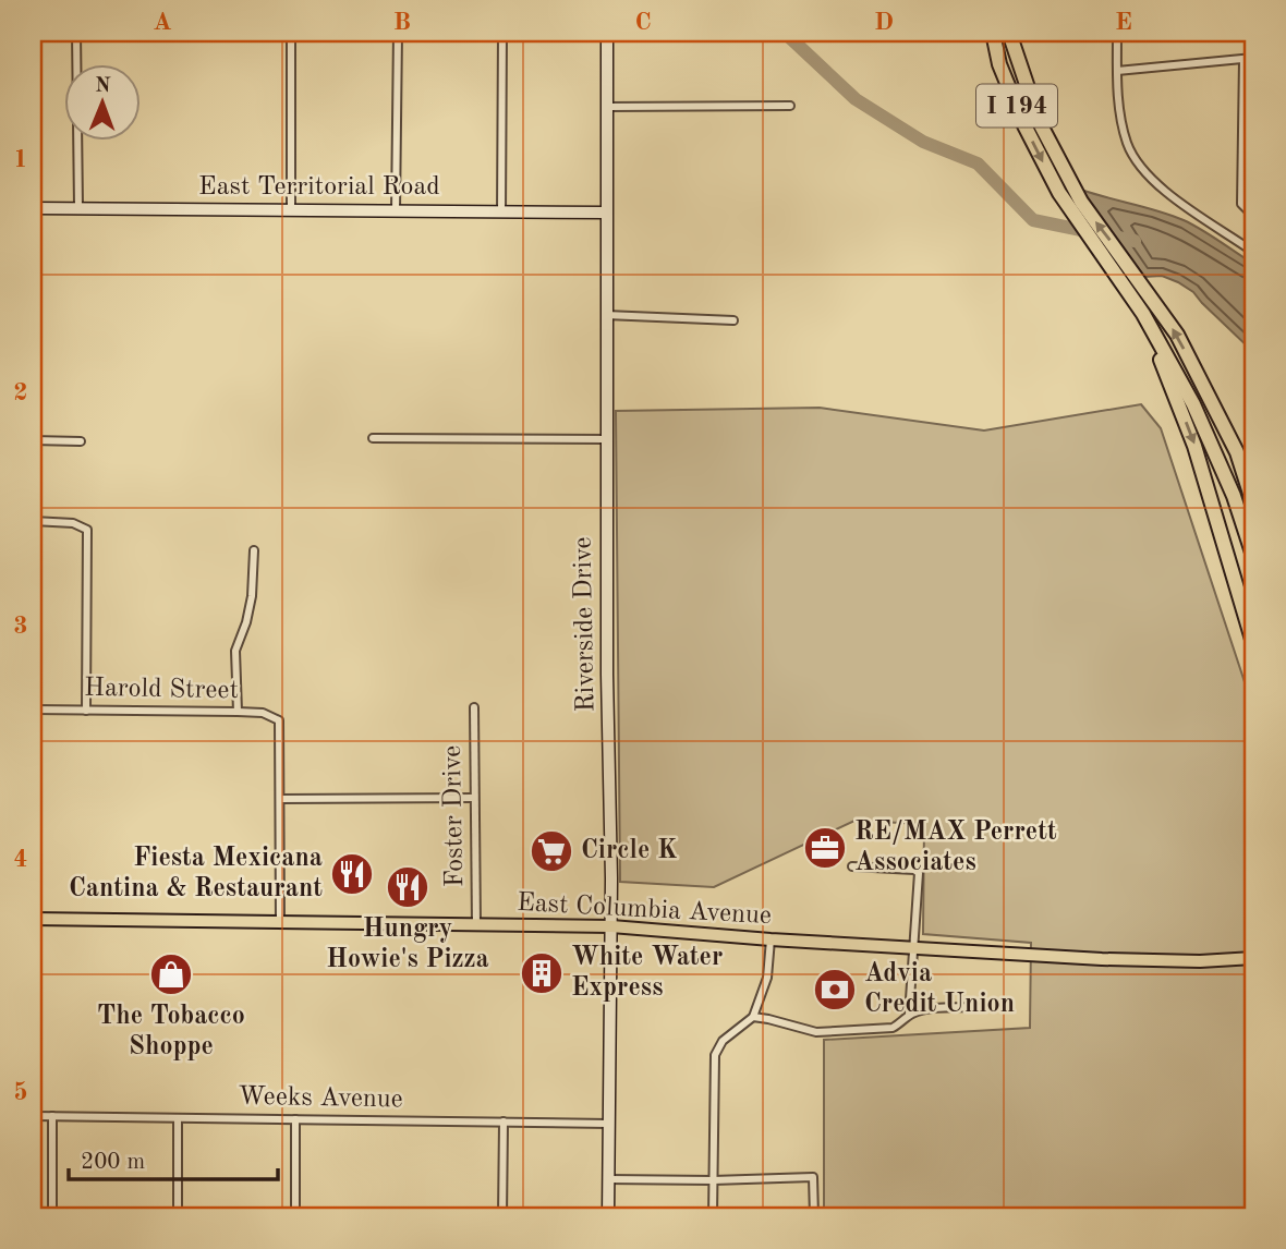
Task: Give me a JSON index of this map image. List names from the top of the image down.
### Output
{
  "streets": {
    "highway": ["I 194"],
    "main road": ["East Columbia Avenue"],
    "street": [
      "East Territorial Road",
      "Riverside Drive",
      "Harold Street",
      "Foster Drive",
      "Weeks Avenue"
    ]
  },
  "crossings": [
    ["East Territorial Road", "Riverside Drive"],
    ["Riverside Drive", "East Columbia Avenue"],
    ["Riverside Drive", "Weeks Avenue"],
    ["Foster Drive", "East Columbia Avenue"]
  ],
  "places": {
    "office": ["RE/MAX Perrett Associates"],
    "supermarket": ["Circle K"],
    "restaurant": ["Fiesta Mexicana Cantina & Restaurant", "Hungry Howie's Pizza"],
    "building": ["White Water Express"],
    "shop": ["The Tobacco Shoppe"],
    "bank": ["Advia Credit Union"]
  },
  "scale_bar": "200 m",
  "north": "top",
  "grid": {
    "columns": [
      "A",
      "B",
      "C",
      "D",
      "E"
    ],
    "rows": [
      "1",
      "2",
      "3",
      "4",
      "5"
    ]
  }
}
